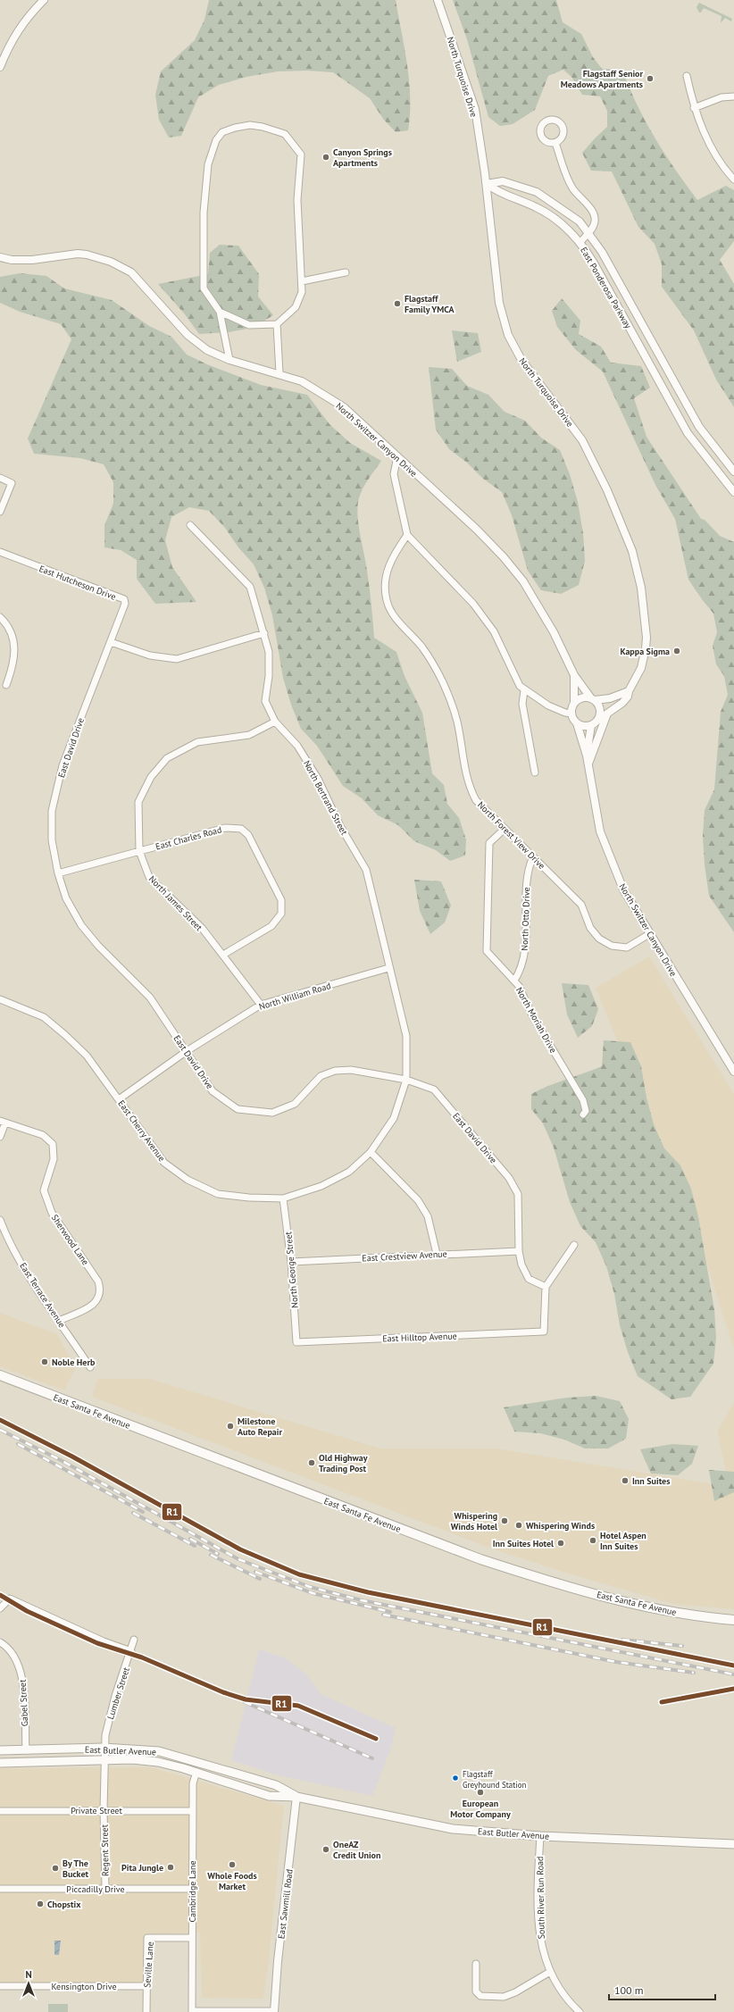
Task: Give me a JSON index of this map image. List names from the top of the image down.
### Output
{
  "streets": {
    "main road": ["East Santa Fe Avenue", "East Butler Avenue"],
    "street": [
      "North Turquoise Drive",
      "East Ponderosa Parkway",
      "North Switzer Canyon Drive",
      "East Hutcheson Drive",
      "East David Drive",
      "North Bertrand Street",
      "North Forest View Drive",
      "East Charles Road",
      "North James Street",
      "North Otto Drive",
      "North William Road",
      "North Moriah Drive",
      "East Cherry Avenue",
      "Sherwood Lane",
      "East Crestview Avenue",
      "North George Street",
      "East Terrace Avenue",
      "East Hilltop Avenue",
      "Lumber Street",
      "Gabel Street",
      "Private Street",
      "Regent Street",
      "Piccadilly Drive",
      "Cambridge Lane",
      "South River Run Road",
      "East Sawmill Road",
      "Seville Lane",
      "Kensington Drive"
    ]
  },
  "crossings": [
    ["North Turquoise Drive", "East Ponderosa Parkway"],
    ["North Turquoise Drive", "North Switzer Canyon Drive"],
    ["North Switzer Canyon Drive", "North Forest View Drive"],
    ["East Hutcheson Drive", "East David Drive"],
    ["East David Drive", "North Bertrand Street"],
    ["East David Drive", "East Charles Road"],
    ["East David Drive", "North William Road"],
    ["East David Drive", "East Cherry Avenue"],
    ["East David Drive", "East Crestview Avenue"],
    ["East David Drive", "East Hilltop Avenue"],
    ["North Bertrand Street", "North James Street"],
    ["North Bertrand Street", "North William Road"],
    ["North Bertrand Street", "East Cherry Avenue"],
    ["North Forest View Drive", "North Otto Drive"],
    ["North Forest View Drive", "North Moriah Drive"],
    ["East Charles Road", "North James Street"],
    ["North James Street", "North William Road"],
    ["North Otto Drive", "North Moriah Drive"],
    ["North William Road", "East Cherry Avenue"],
    ["East Cherry Avenue", "North George Street"],
    ["Sherwood Lane", "East Terrace Avenue"],
    ["East Crestview Avenue", "North George Street"],
    ["North George Street", "East Hilltop Avenue"],
    ["Lumber Street", "East Butler Avenue"],
    ["Lumber Street", "Regent Street"],
    ["Gabel Street", "East Butler Avenue"],
    ["East Butler Avenue", "Regent Street"],
    ["East Butler Avenue", "Cambridge Lane"],
    ["East Butler Avenue", "South River Run Road"],
    ["East Butler Avenue", "East Sawmill Road"],
    ["Private Street", "Regent Street"],
    ["Private Street", "Cambridge Lane"],
    ["Regent Street", "Piccadilly Drive"],
    ["Piccadilly Drive", "Cambridge Lane"],
    ["Cambridge Lane", "Seville Lane"],
    ["Seville Lane", "Kensington Drive"]
  ],
  "places": [
    "Flagstaff Senior Meadows Apartments",
    "Canyon Springs Apartments",
    "Flagstaff Family YMCA",
    "Kappa Sigma",
    "Noble Herb",
    "Milestone Auto Repair",
    "Old Highway Trading Post",
    "Inn Suites",
    "Whispering Winds Hotel",
    "Whispering Winds",
    "Hotel Aspen Inn Suites",
    "Inn Suites Hotel",
    "Flagstaff Greyhound Station",
    "European Motor Company",
    "OneAZ Credit Union",
    "Whole Foods Market",
    "Pita Jungle",
    "By The Bucket",
    "Chopstix"
  ],
  "lines": ["transit line R1"],
  "scale_bar": "100 m",
  "north": "top"
}
